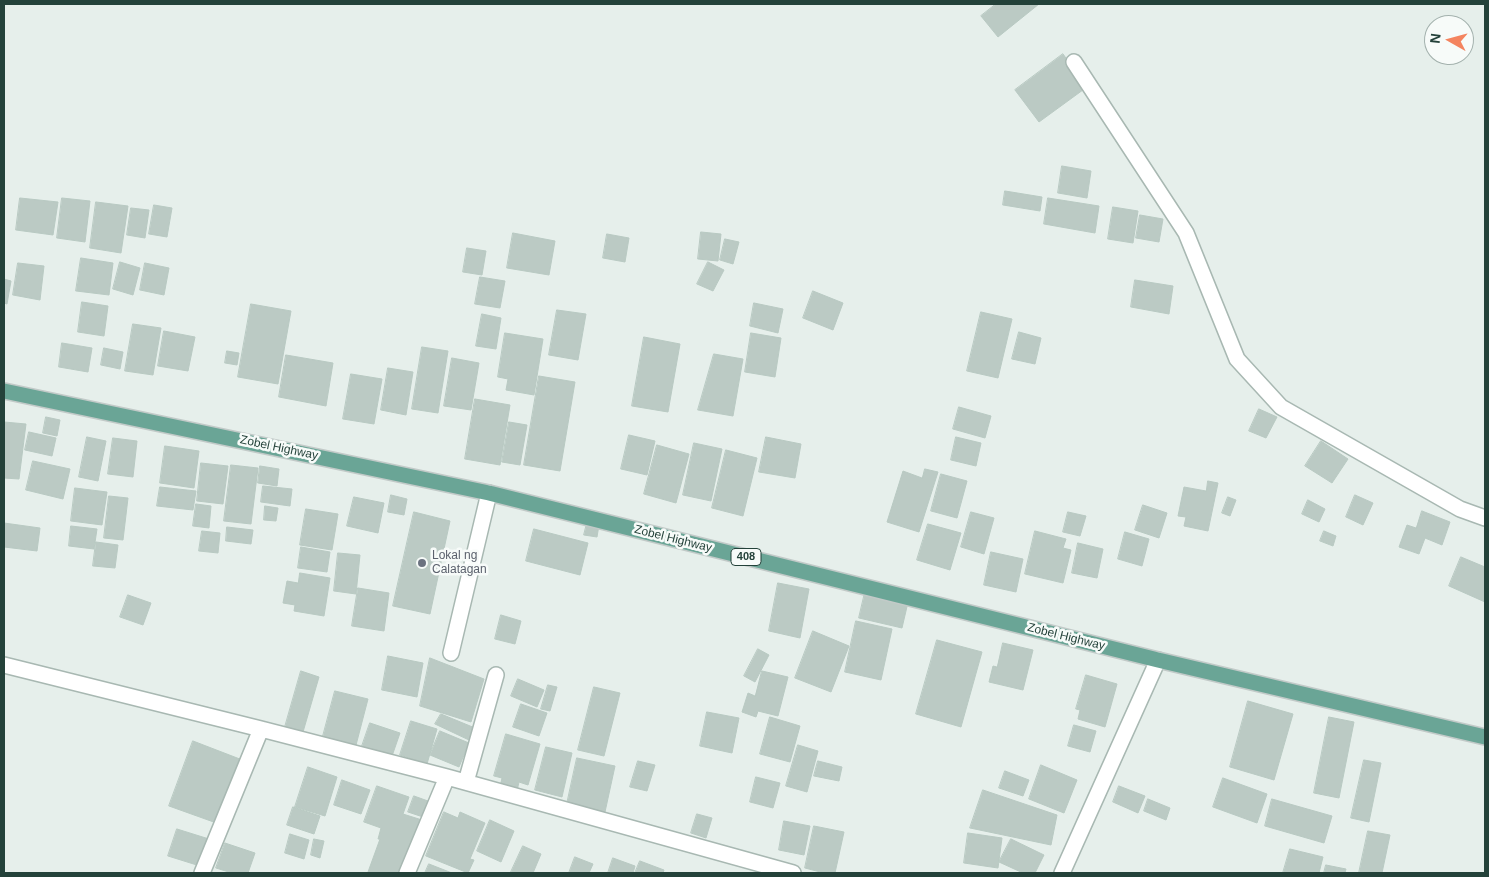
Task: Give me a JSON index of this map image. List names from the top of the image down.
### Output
{
  "streets": {
    "main road": ["Zobel Highway", "408"]
  },
  "places": ["Lokal ng Calatagan"],
  "north": "left"
}
